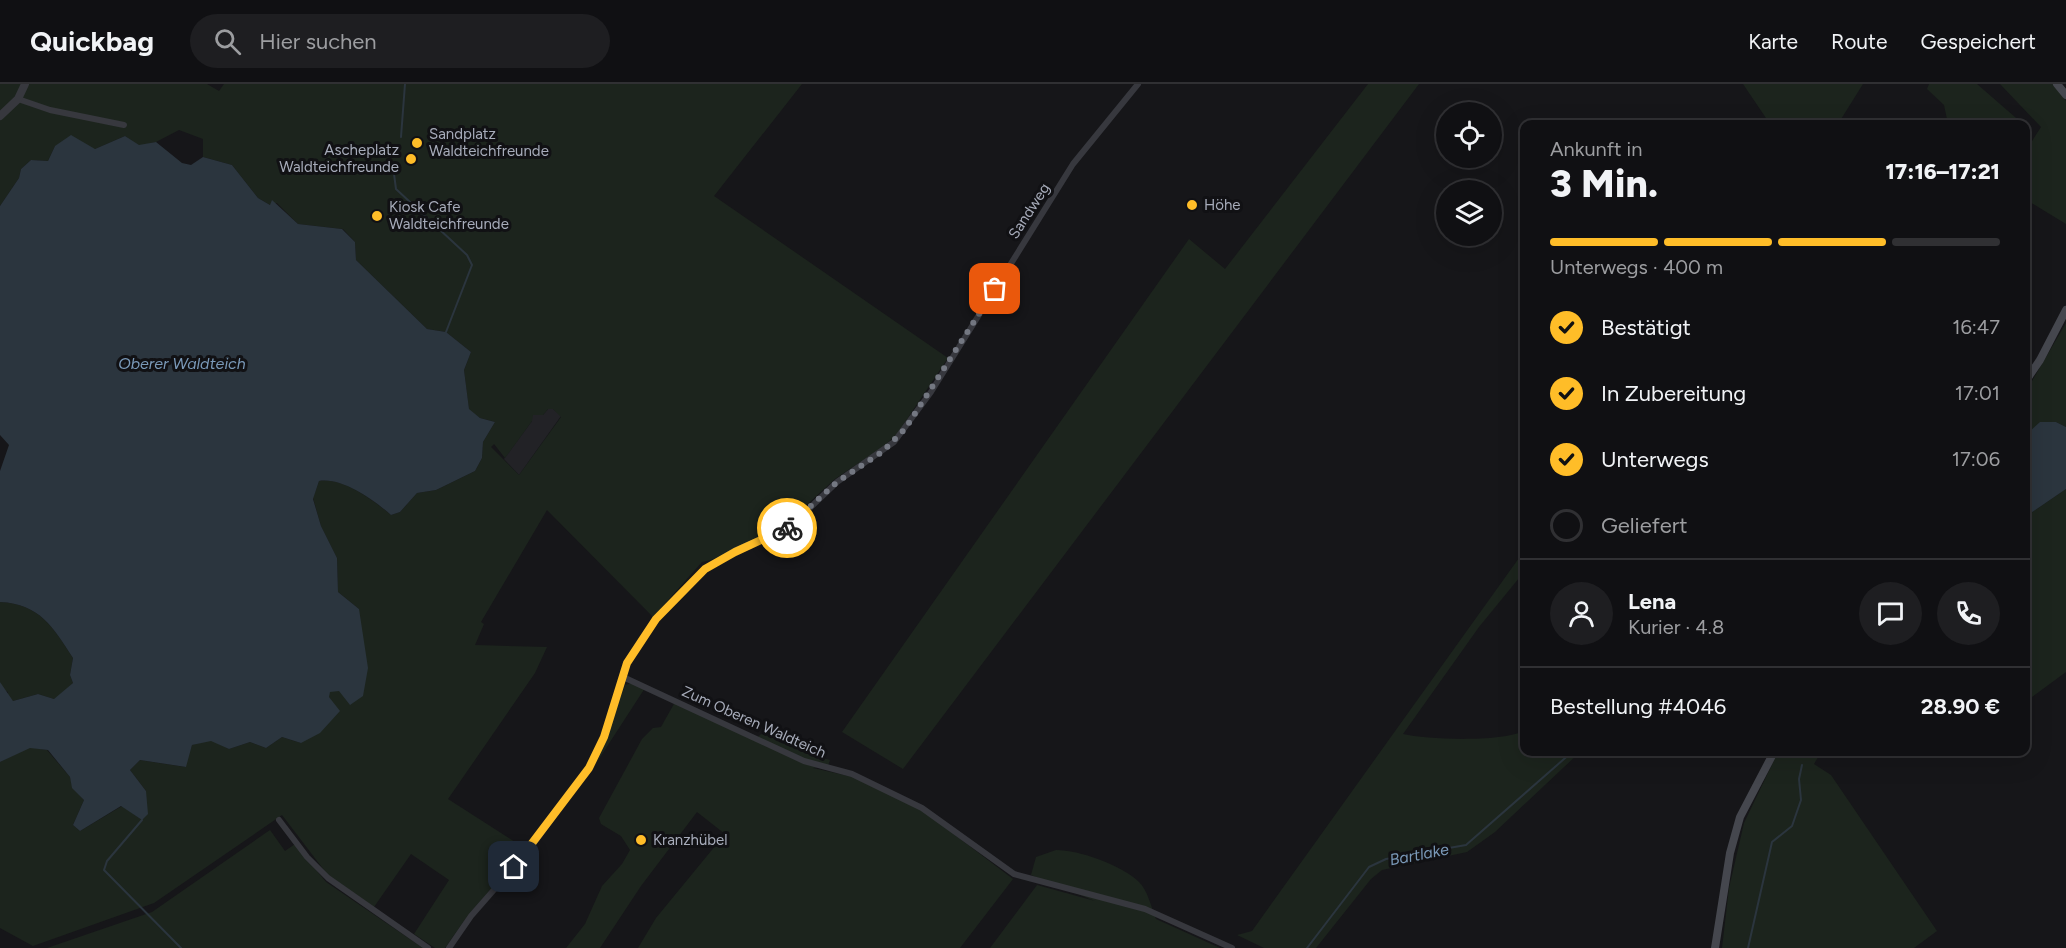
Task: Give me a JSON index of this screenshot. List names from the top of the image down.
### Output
{
  "streets": {
    "street": ["Sandweg", "Zum Oberen Waldteich"]
  },
  "crossings": [
    ["Sandweg", "Zum Oberen Waldteich"]
  ],
  "water": ["Oberer Waldteich", "Bartlake"],
  "places": [
    "Sandplatz Waldteichfreunde",
    "Ascheplatz Waldteichfreunde",
    "Höhe",
    "Kiosk Cafe Waldteichfreunde",
    "Kranzhübel"
  ],
  "page": {
    "header": "Quickbag",
    "search": "Hier suchen",
    "nav": ["Karte", "Route", "Gespeichert"],
    "heading": ["3 Min.", "Ankunft in", "17:16–17:21"],
    "panel": [
      "Lena",
      "Kurier · 4.8",
      "Bestellung #4046",
      "28.90 €"
    ],
    "bar": "Unterwegs · 400 m",
    "list": [
      ["Bestätigt", "16:47"],
      ["In Zubereitung", "17:01"],
      ["Unterwegs", "17:06"],
      "Geliefert"
    ]
  }
}
